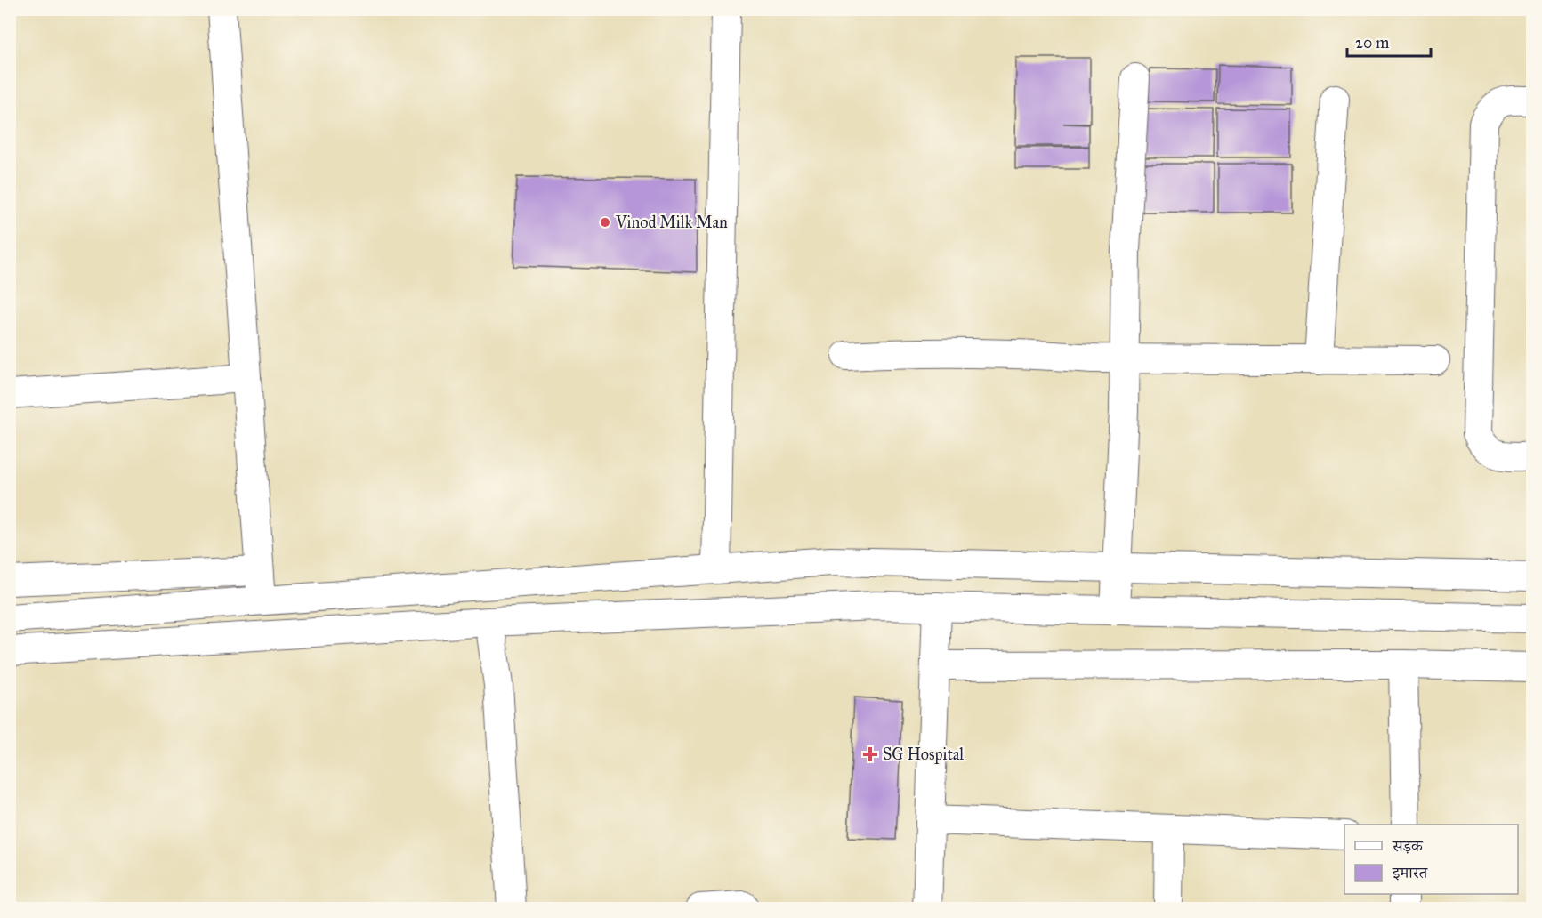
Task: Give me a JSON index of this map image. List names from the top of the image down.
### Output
{
  "places": {
    "other": ["Vinod Milk Man"],
    "health": ["SG Hospital"]
  },
  "legend": ["सड़क", "इमारत"],
  "scale_bar": "20 m"
}
